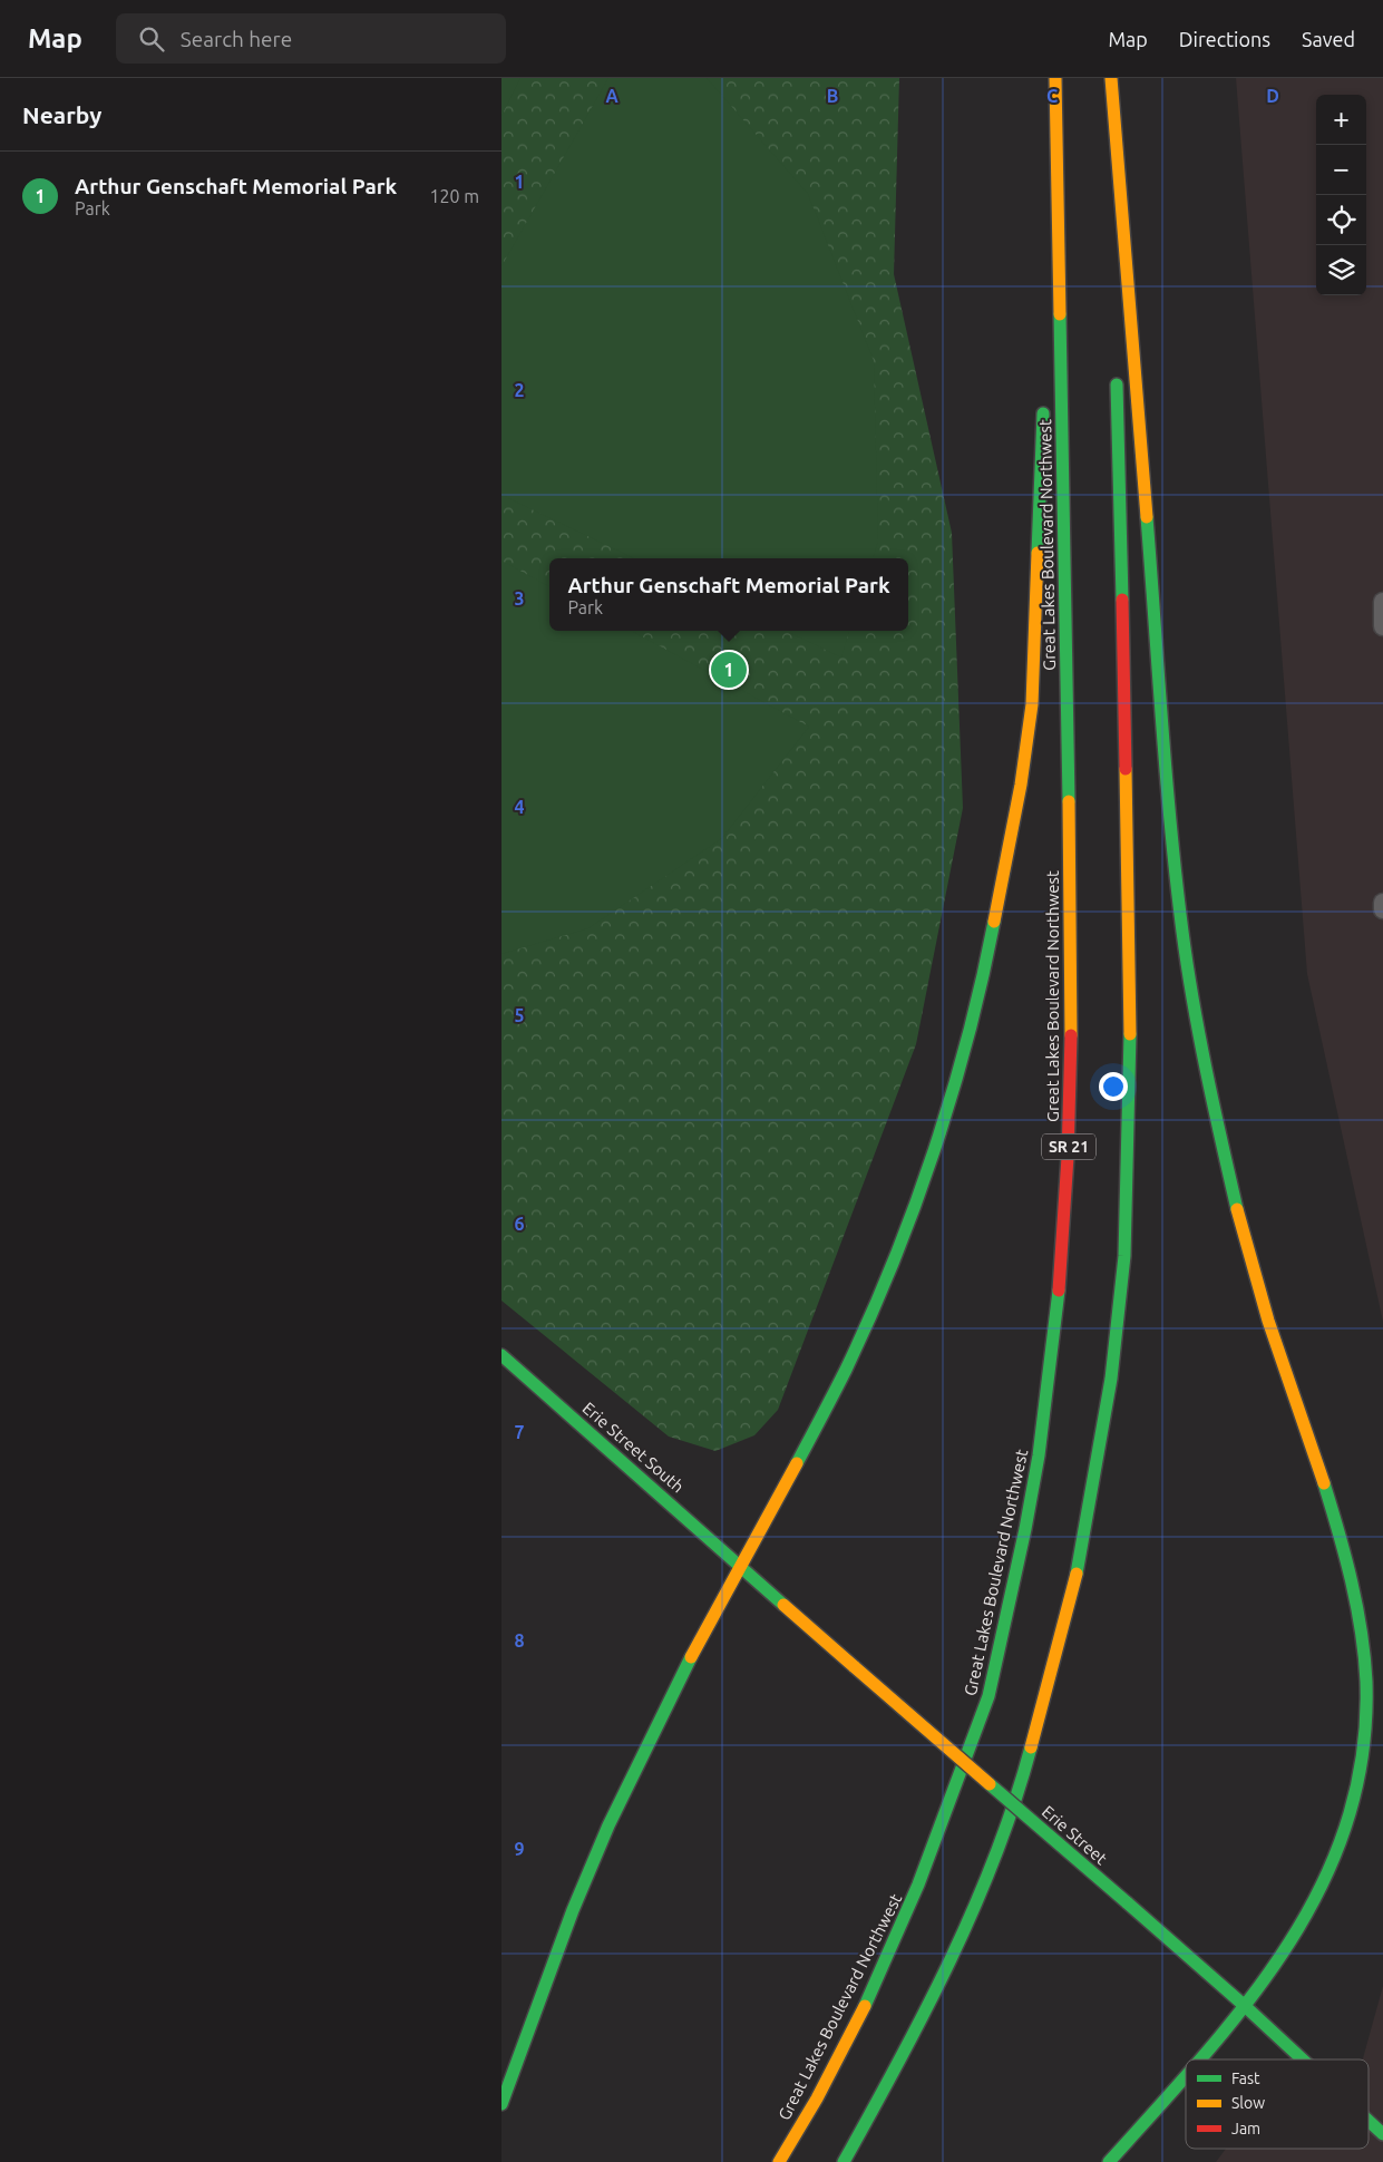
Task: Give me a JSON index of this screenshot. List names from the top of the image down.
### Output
{
  "streets": {
    "main road": [
      "Great Lakes Boulevard Northwest",
      "SR 21",
      "Erie Street South",
      "Erie Street"
    ]
  },
  "crossings": [
    ["Erie Street South", "Erie Street"]
  ],
  "legend": ["Fast", "Slow", "Jam"],
  "page": {
    "header": "Map",
    "search": "Search here",
    "nav": ["Map", "Directions", "Saved"],
    "heading": "Nearby",
    "map_buttons": ["+", "−"],
    "list": [
      {
        "mark": "1",
        "name": "Arthur Genschaft Memorial Park",
        "note": "Park",
        "value": "120 m"
      }
    ],
    "popup": ["Arthur Genschaft Memorial Park", "Park"],
    "pins": "1"
  },
  "grid": {
    "columns": [
      "A",
      "B",
      "C",
      "D"
    ],
    "rows": [
      "1",
      "2",
      "3",
      "4",
      "5",
      "6",
      "7",
      "8",
      "9"
    ]
  }
}
